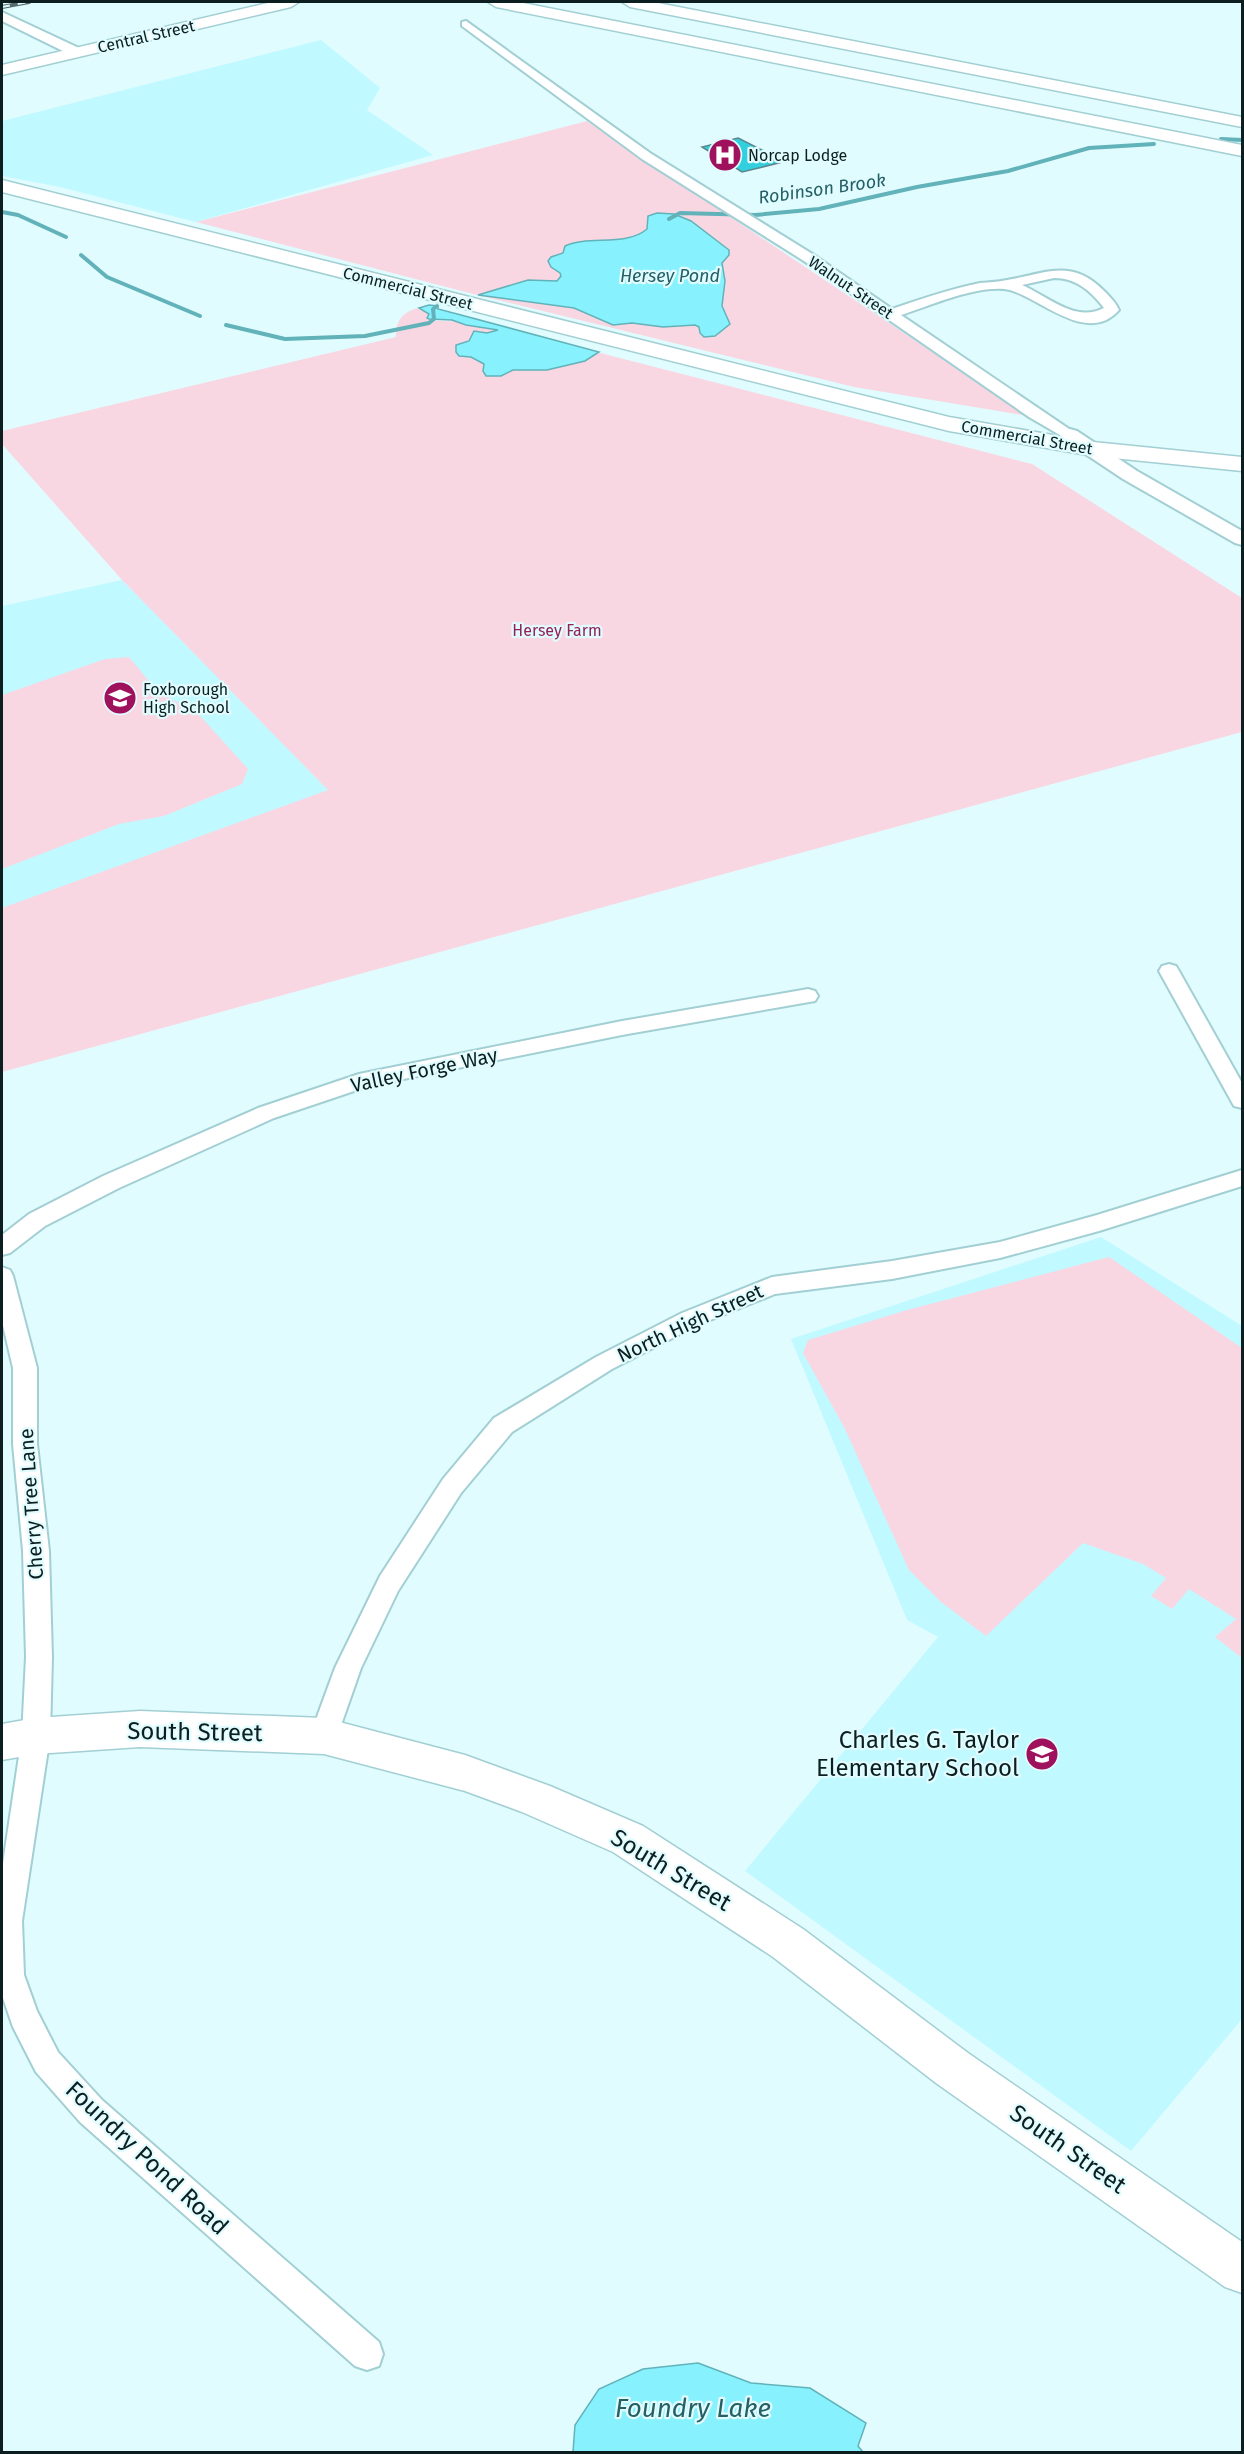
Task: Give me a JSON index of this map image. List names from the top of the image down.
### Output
{
  "streets": {
    "main road": ["Central Street", "Commercial Street", "South Street"],
    "street": [
      "Walnut Street",
      "Valley Forge Way",
      "North High Street",
      "Cherry Tree Lane",
      "Foundry Pond Road"
    ]
  },
  "crossings": [
    ["Walnut Street", "Commercial Street"],
    ["North High Street", "South Street"],
    ["Cherry Tree Lane", "South Street"],
    ["Cherry Tree Lane", "Foundry Pond Road"],
    ["South Street", "Foundry Pond Road"]
  ],
  "water": ["Robinson Brook", "Hersey Pond", "Foundry Lake"],
  "parks": ["Hersey Farm"],
  "places": {
    "hospital": ["Norcap Lodge"],
    "school or university": ["Foxborough High School", "Charles G. Taylor Elementary School"]
  }
}
